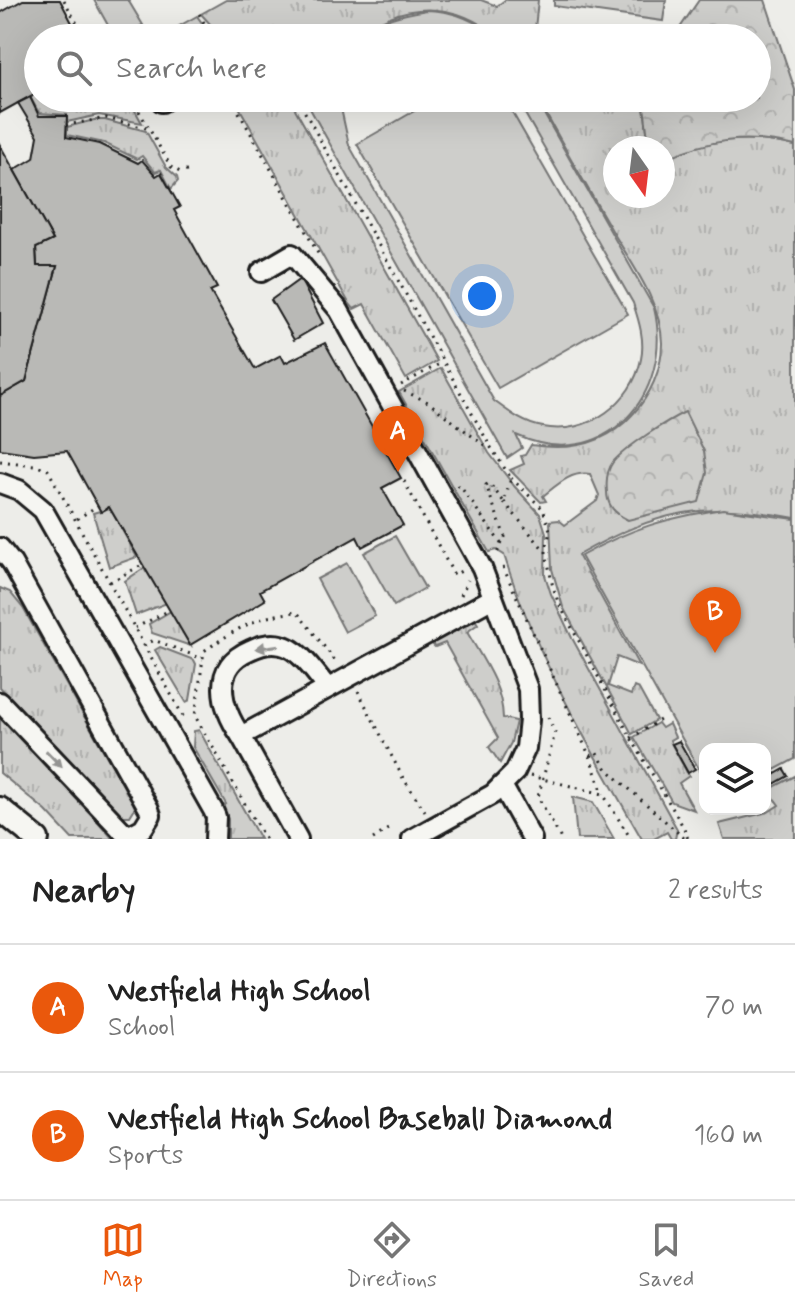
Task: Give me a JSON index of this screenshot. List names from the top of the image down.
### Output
{
  "north": "bottom",
  "page": {
    "search": "Search here",
    "pins": ["A", "B"],
    "heading": ["Nearby", "2 results"],
    "list": [
      {
        "mark": "A",
        "name": "Westfield High School",
        "note": "School",
        "value": "70 m"
      },
      {
        "mark": "B",
        "name": "Westfield High School Baseball Diamond",
        "note": "Sports",
        "value": "160 m"
      }
    ],
    "nav": ["Map", "Directions", "Saved"]
  }
}
